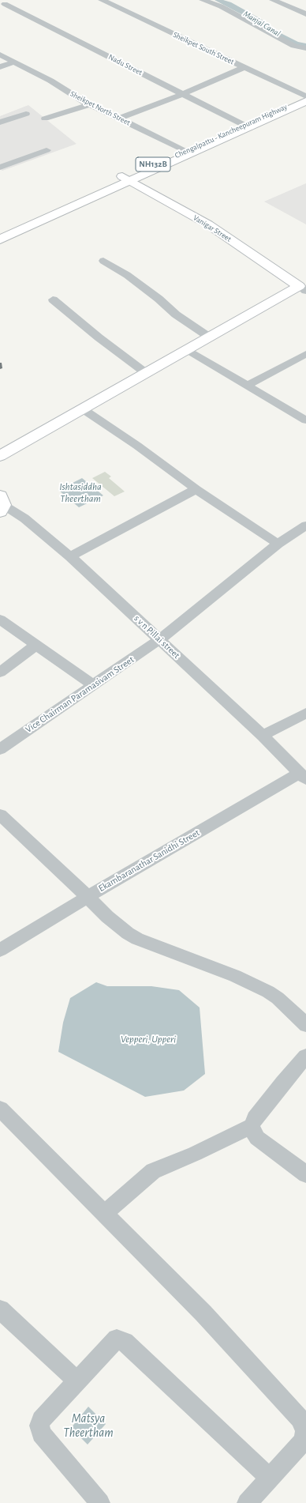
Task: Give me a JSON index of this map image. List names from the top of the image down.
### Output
{
  "streets": {
    "main road": ["Chengalpattu - Kancheepuram Highway", "NH132B", "Vanigar Street"],
    "street": [
      "Sheikpet South Street",
      "Nadu Street",
      "Sheikpet North Street",
      "s v n Pillai street",
      "Vice Chairman Paramasivam Street",
      "Ekambaranathar Sanidhi Street"
    ]
  },
  "crossings": [
    ["Sheikpet South Street", "Chengalpattu - Kancheepuram Highway"],
    ["Nadu Street", "Chengalpattu - Kancheepuram Highway"],
    ["Sheikpet North Street", "Chengalpattu - Kancheepuram Highway"],
    ["Chengalpattu - Kancheepuram Highway", "Vanigar Street"],
    ["s v n Pillai street", "Vice Chairman Paramasivam Street"],
    ["s v n Pillai street", "Ekambaranathar Sanidhi Street"]
  ],
  "water": [
    "Manjal Canal",
    "Ishtasiddha Theertham",
    "Vepperi, Upperi",
    "Matsya Theertham"
  ]
}
